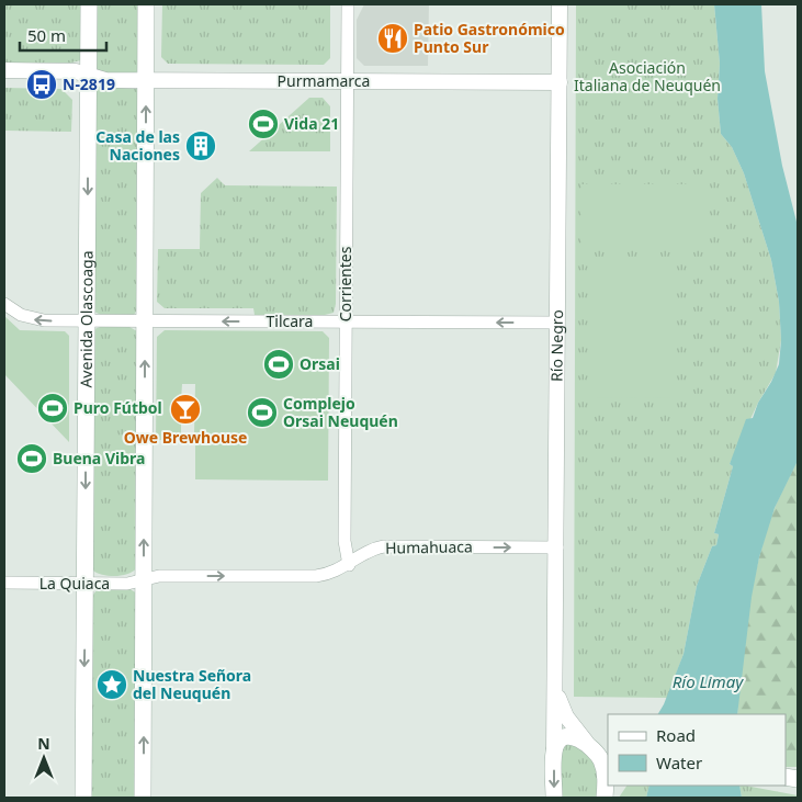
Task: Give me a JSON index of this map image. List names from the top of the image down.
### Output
{
  "streets": {
    "main road": ["Avenida Olascoaga", "Río Negro"],
    "street": [
      "Purmamarca",
      "Corrientes",
      "Tilcara",
      "Humahuaca",
      "La Quiaca"
    ]
  },
  "crossings": [
    ["Purmamarca", "Corrientes"],
    ["Purmamarca", "Avenida Olascoaga"],
    ["Purmamarca", "Río Negro"],
    ["Corrientes", "Tilcara"],
    ["Corrientes", "Humahuaca"],
    ["Avenida Olascoaga", "Tilcara"],
    ["Avenida Olascoaga", "La Quiaca"],
    ["Tilcara", "Río Negro"],
    ["Río Negro", "Humahuaca"],
    ["Humahuaca", "La Quiaca"]
  ],
  "one_way": ["Tilcara", "Humahuaca"],
  "water": ["Río Limay"],
  "parks": ["Asociación Italiana de Neuquén"],
  "places": {
    "restaurant": ["Patio Gastronómico Punto Sur"],
    "bus stop": ["N-2819"],
    "sports": [
      "Vida 21",
      "Orsai",
      "Puro Fútbol",
      "Complejo Orsai Neuquén",
      "Buena Vibra"
    ],
    "building": ["Casa de las Naciones"],
    "bar": ["Owe Brewhouse"],
    "place": ["Nuestra Señora del Neuquén"]
  },
  "legend": ["Road", "Water"],
  "scale_bar": "50 m",
  "north": "top"
}
